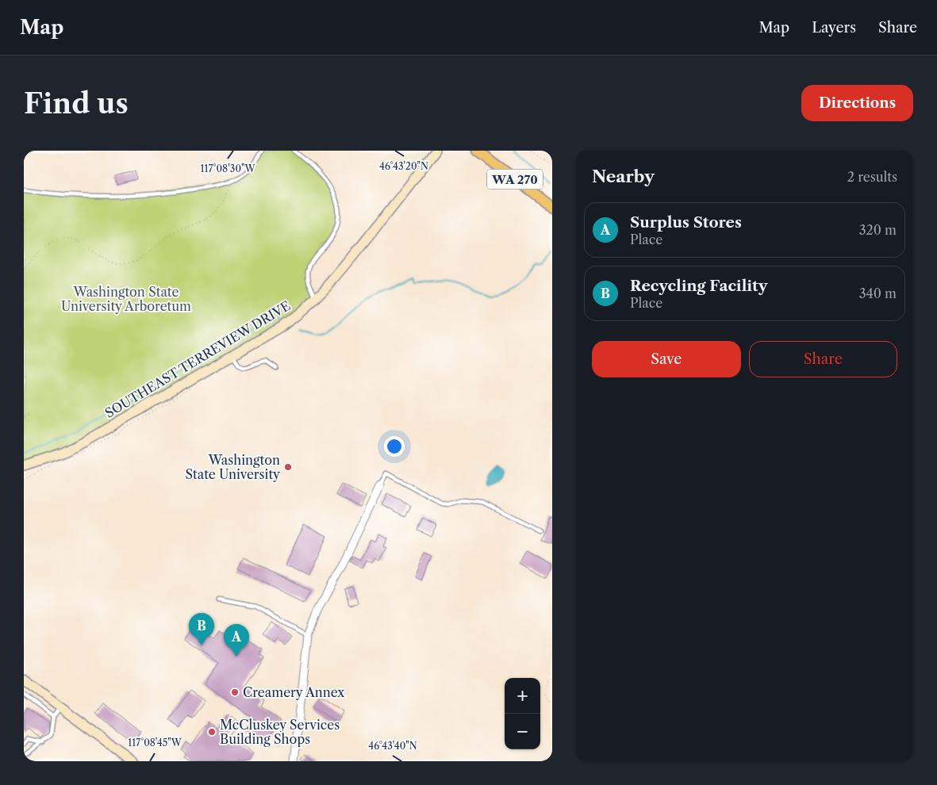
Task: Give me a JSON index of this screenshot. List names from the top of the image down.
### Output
{
  "streets": {
    "main road": ["WA 270", "SOUTHEAST TERREVIEW DRIVE"]
  },
  "parks": ["Washington State University Arboretum"],
  "places": ["Washington State University", "Creamery Annex", "McCluskey Services Building Shops"],
  "page": {
    "header": "Map",
    "nav": ["Map", "Layers", "Share"],
    "buttons": [
      "Directions",
      ["Save", "Share"]
    ],
    "title": "Find us",
    "heading": ["Nearby", "2 results"],
    "list": [
      {
        "mark": "A",
        "name": "Surplus Stores",
        "note": "Place",
        "value": "320 m"
      },
      {
        "mark": "B",
        "name": "Recycling Facility",
        "note": "Place",
        "value": "340 m"
      }
    ],
    "pins": ["B", "A"],
    "map_buttons": ["+", "−"]
  },
  "coordinates": [
    "46°43'20\"N",
    "117°08'30\"W",
    "117°08'45\"W",
    "46°43'40\"N"
  ]
}
